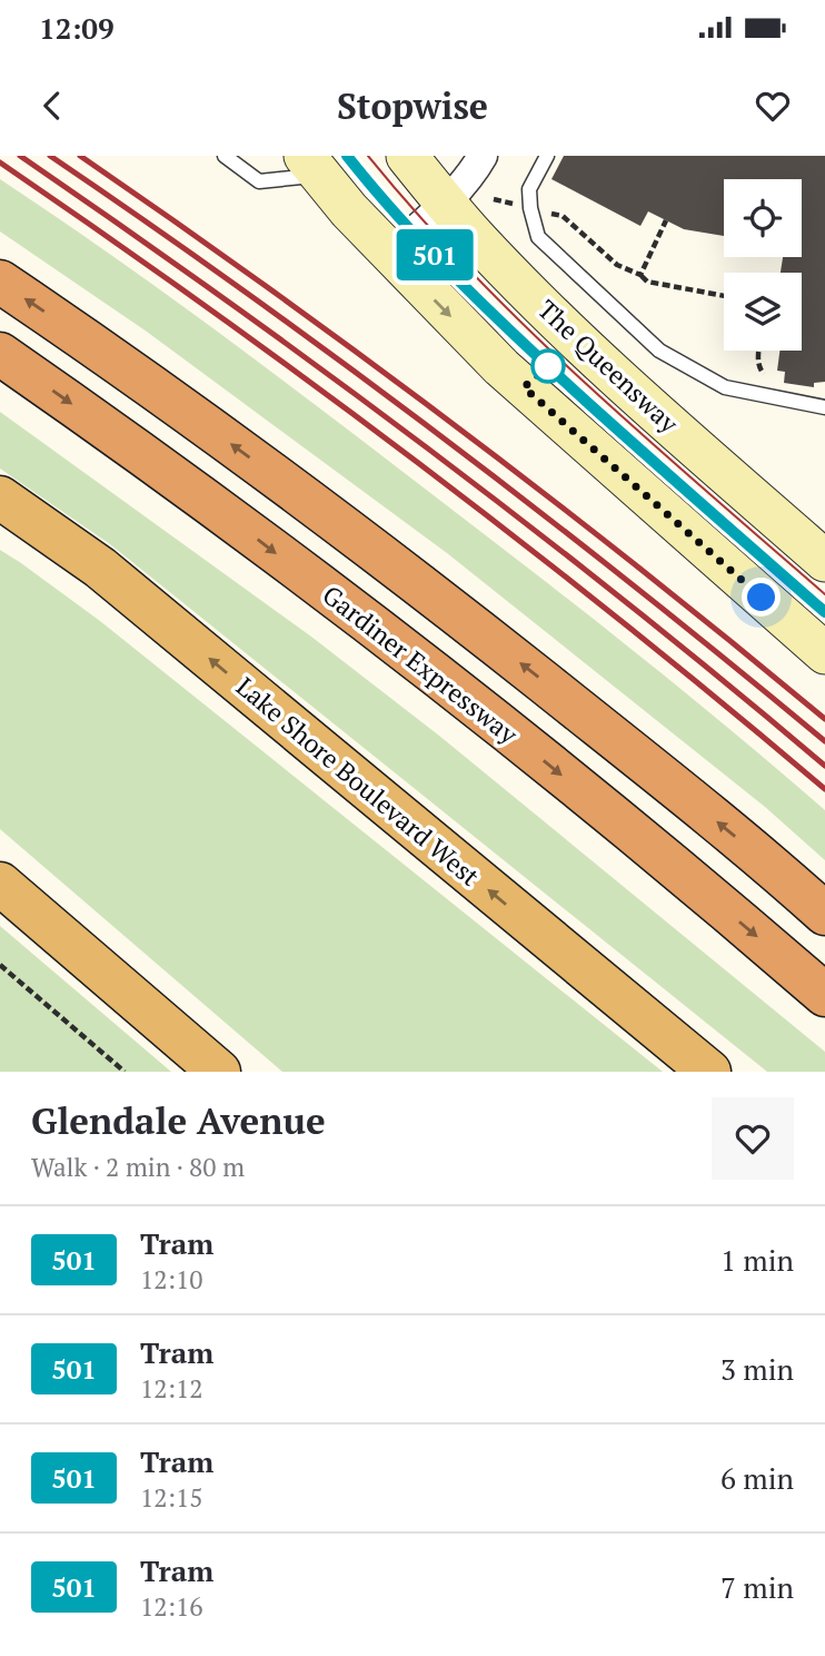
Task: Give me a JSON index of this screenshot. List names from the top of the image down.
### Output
{
  "streets": {
    "highway": ["Gardiner Expressway", "Lake Shore Boulevard West"],
    "main road": ["The Queensway"]
  },
  "lines": ["tram line 501"],
  "page": {
    "status": "12:09",
    "header": "Stopwise",
    "on_map": "501",
    "heading": ["Glendale Avenue", "Walk · 2 min · 80 m"],
    "list": [
      {
        "mark": "501",
        "name": "Tram",
        "note": "12:10",
        "value": "1 min"
      },
      {
        "mark": "501",
        "name": "Tram",
        "note": "12:12",
        "value": "3 min"
      },
      {
        "mark": "501",
        "name": "Tram",
        "note": "12:15",
        "value": "6 min"
      },
      {
        "mark": "501",
        "name": "Tram",
        "note": "12:16",
        "value": "7 min"
      }
    ]
  }
}
